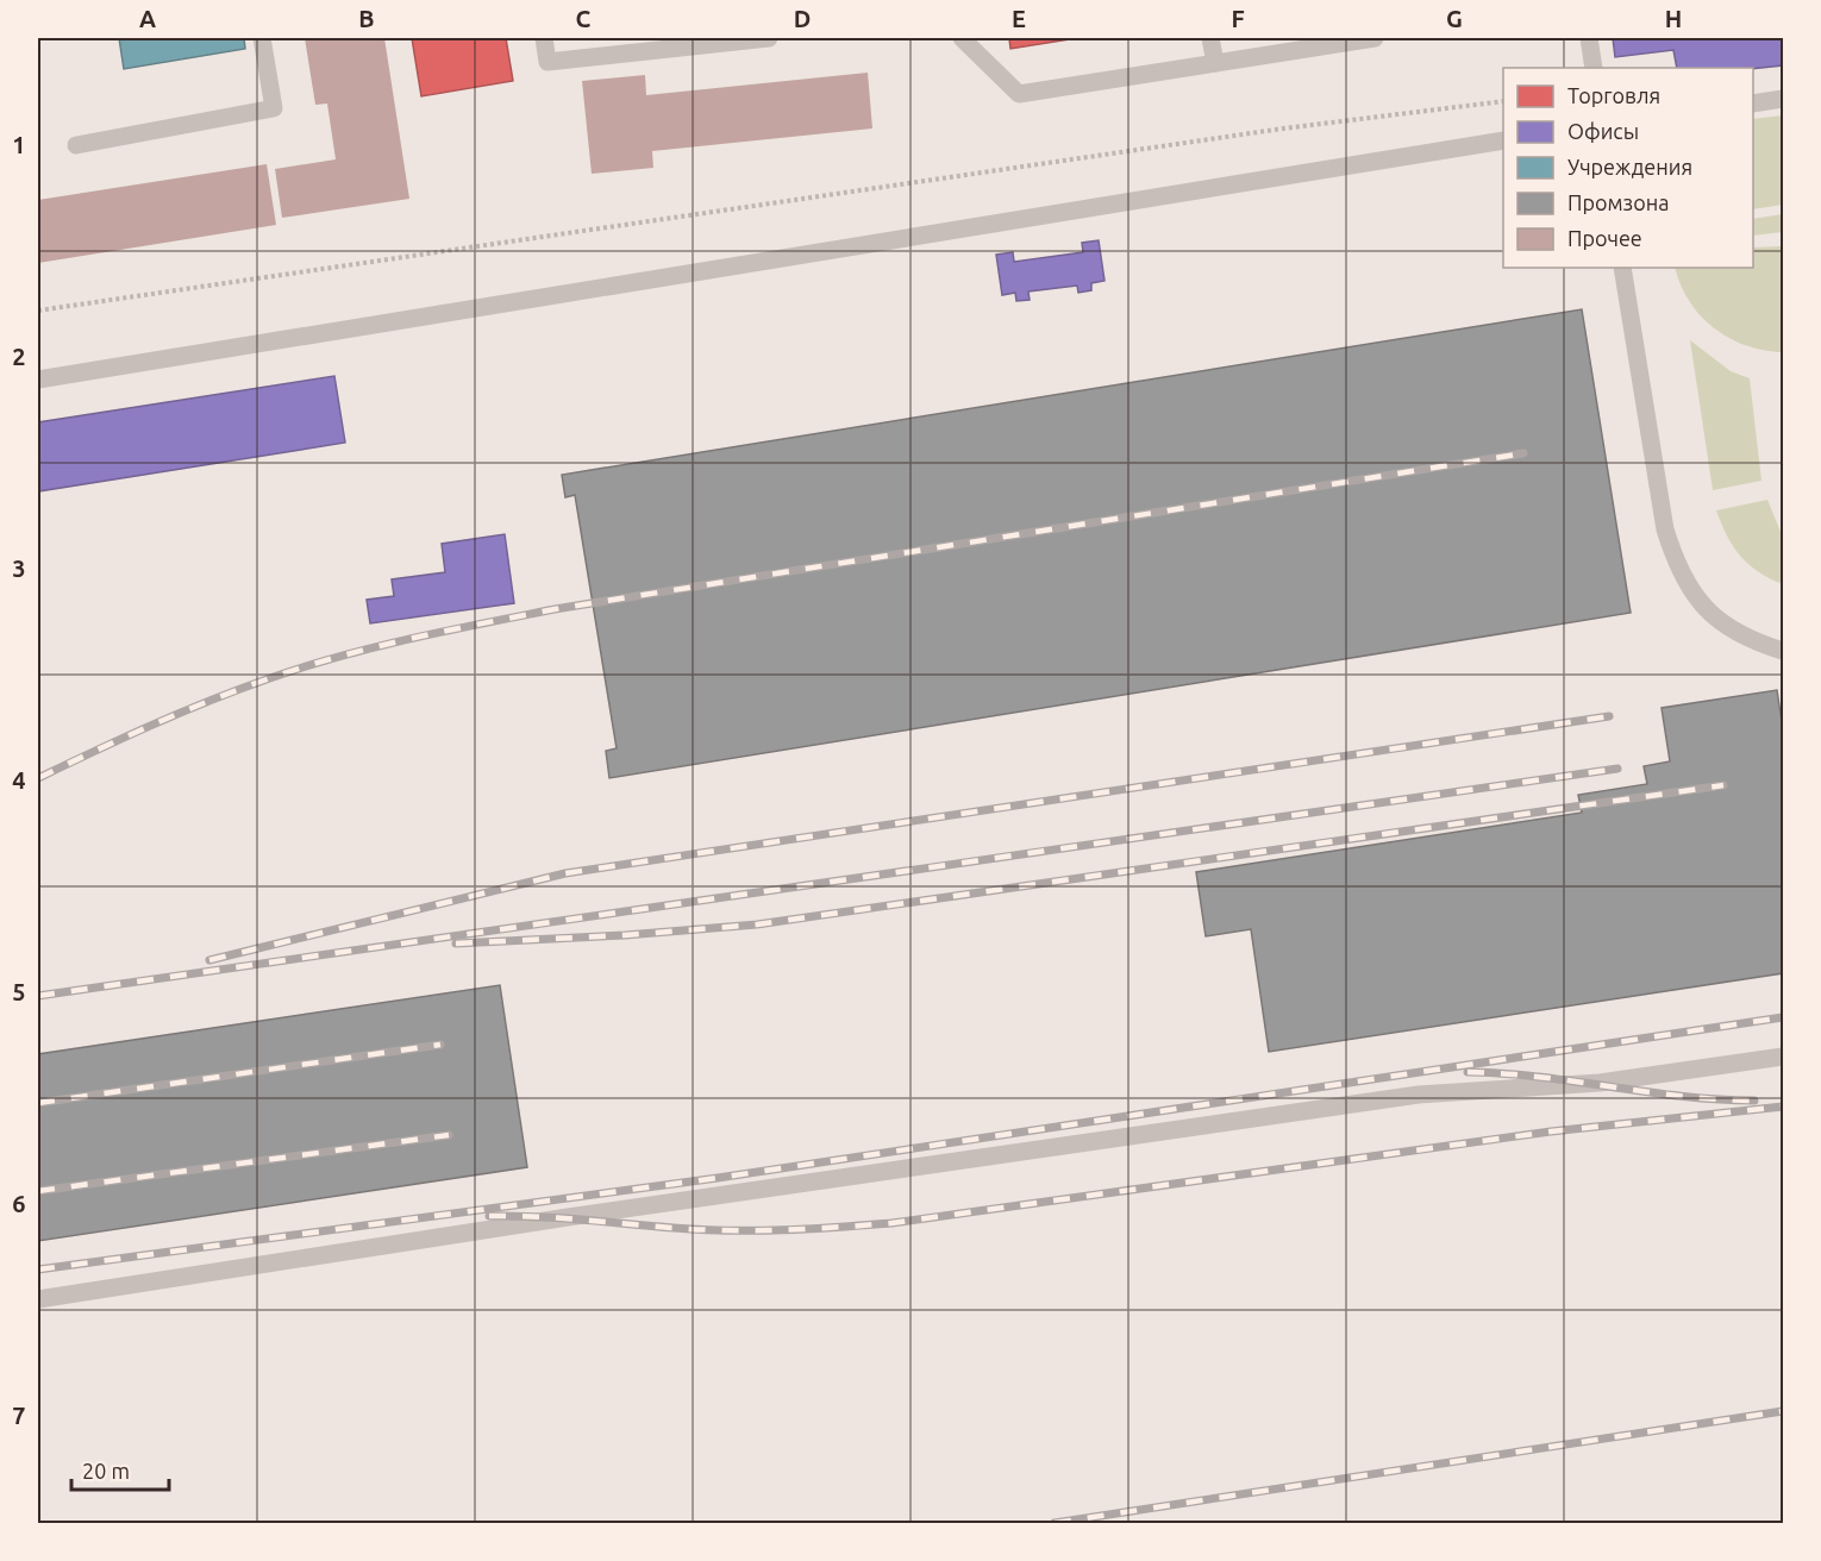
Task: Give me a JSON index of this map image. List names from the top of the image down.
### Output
{
  "legend": [
    "Торговля",
    "Офисы",
    "Учреждения",
    "Промзона",
    "Прочее"
  ],
  "scale_bar": "20 m",
  "grid": {
    "columns": [
      "A",
      "B",
      "C",
      "D",
      "E",
      "F",
      "G",
      "H"
    ],
    "rows": [
      "1",
      "2",
      "3",
      "4",
      "5",
      "6",
      "7"
    ]
  }
}
